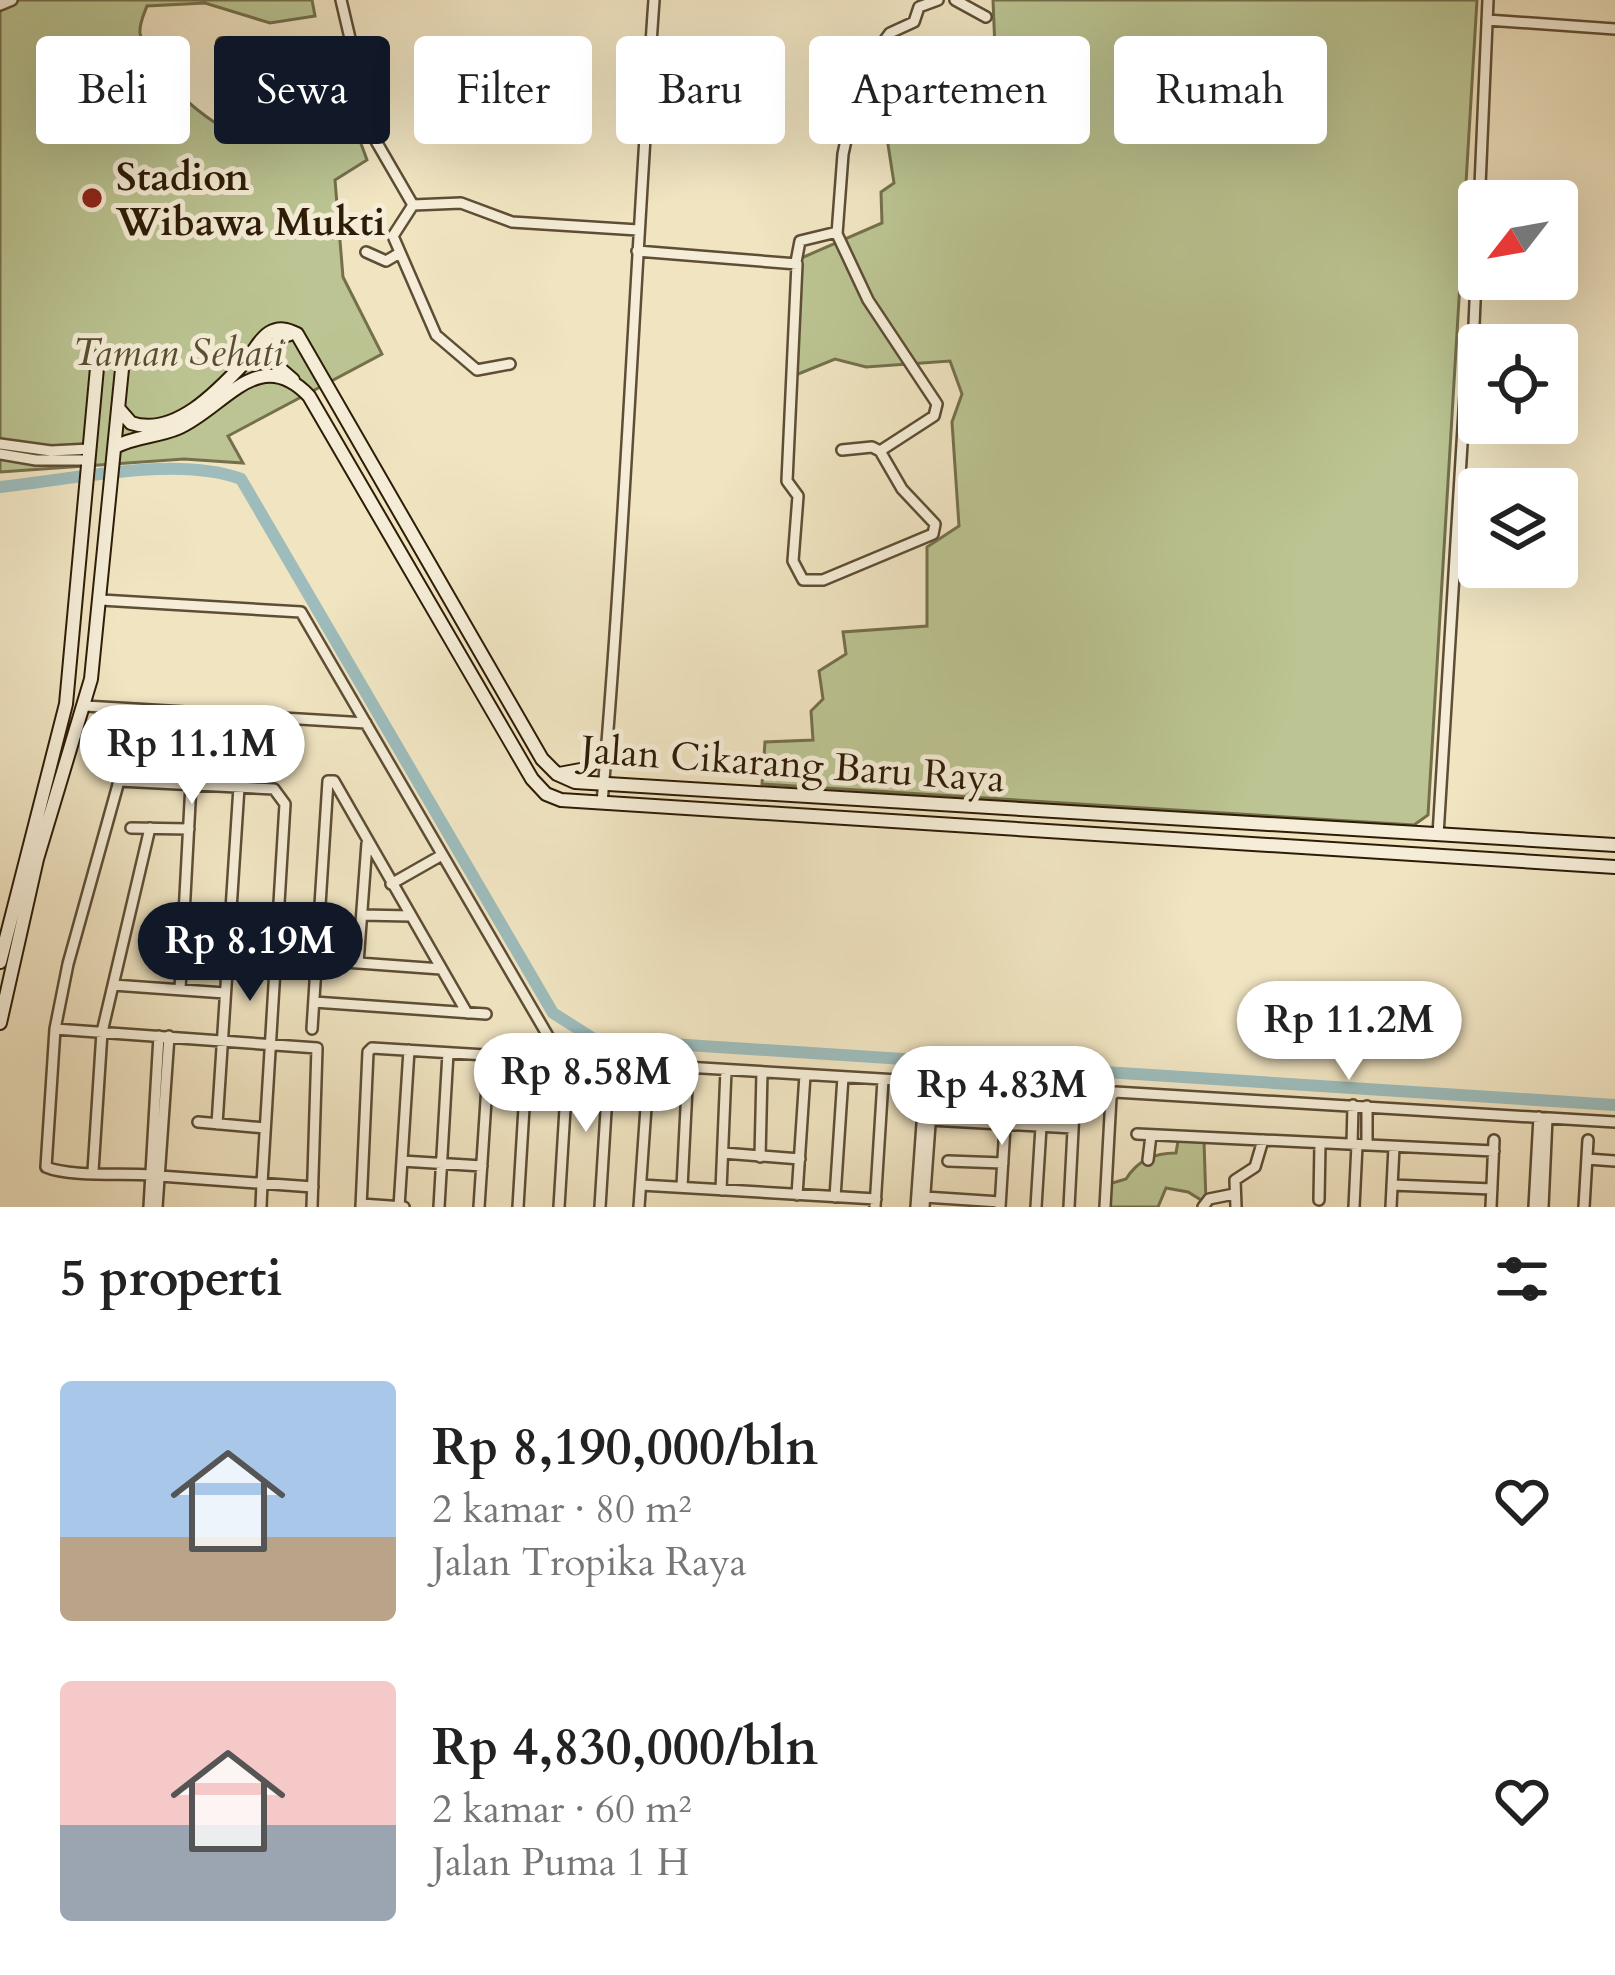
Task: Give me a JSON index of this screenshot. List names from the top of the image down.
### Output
{
  "streets": {
    "main road": ["Jalan Cikarang Baru Raya"]
  },
  "parks": ["Taman Sehati"],
  "places": ["Stadion Wibawa Mukti"],
  "north": "bottom left",
  "page": {
    "chip": [
      "Beli",
      "Sewa",
      "Filter",
      "Baru",
      "Apartemen",
      "Rumah"
    ],
    "price": [
      "Rp 11.1M",
      "Rp 8.19M",
      "Rp 11.2M",
      "Rp 8.58M",
      "Rp 4.83M"
    ],
    "heading": "5 properti",
    "list": [
      {
        "name": "Rp 8,190,000/bln",
        "note": "2 kamar · 80 m² · Jalan Tropika Raya"
      },
      {
        "name": "Rp 4,830,000/bln",
        "note": "2 kamar · 60 m² · Jalan Puma 1 H"
      }
    ]
  }
}
